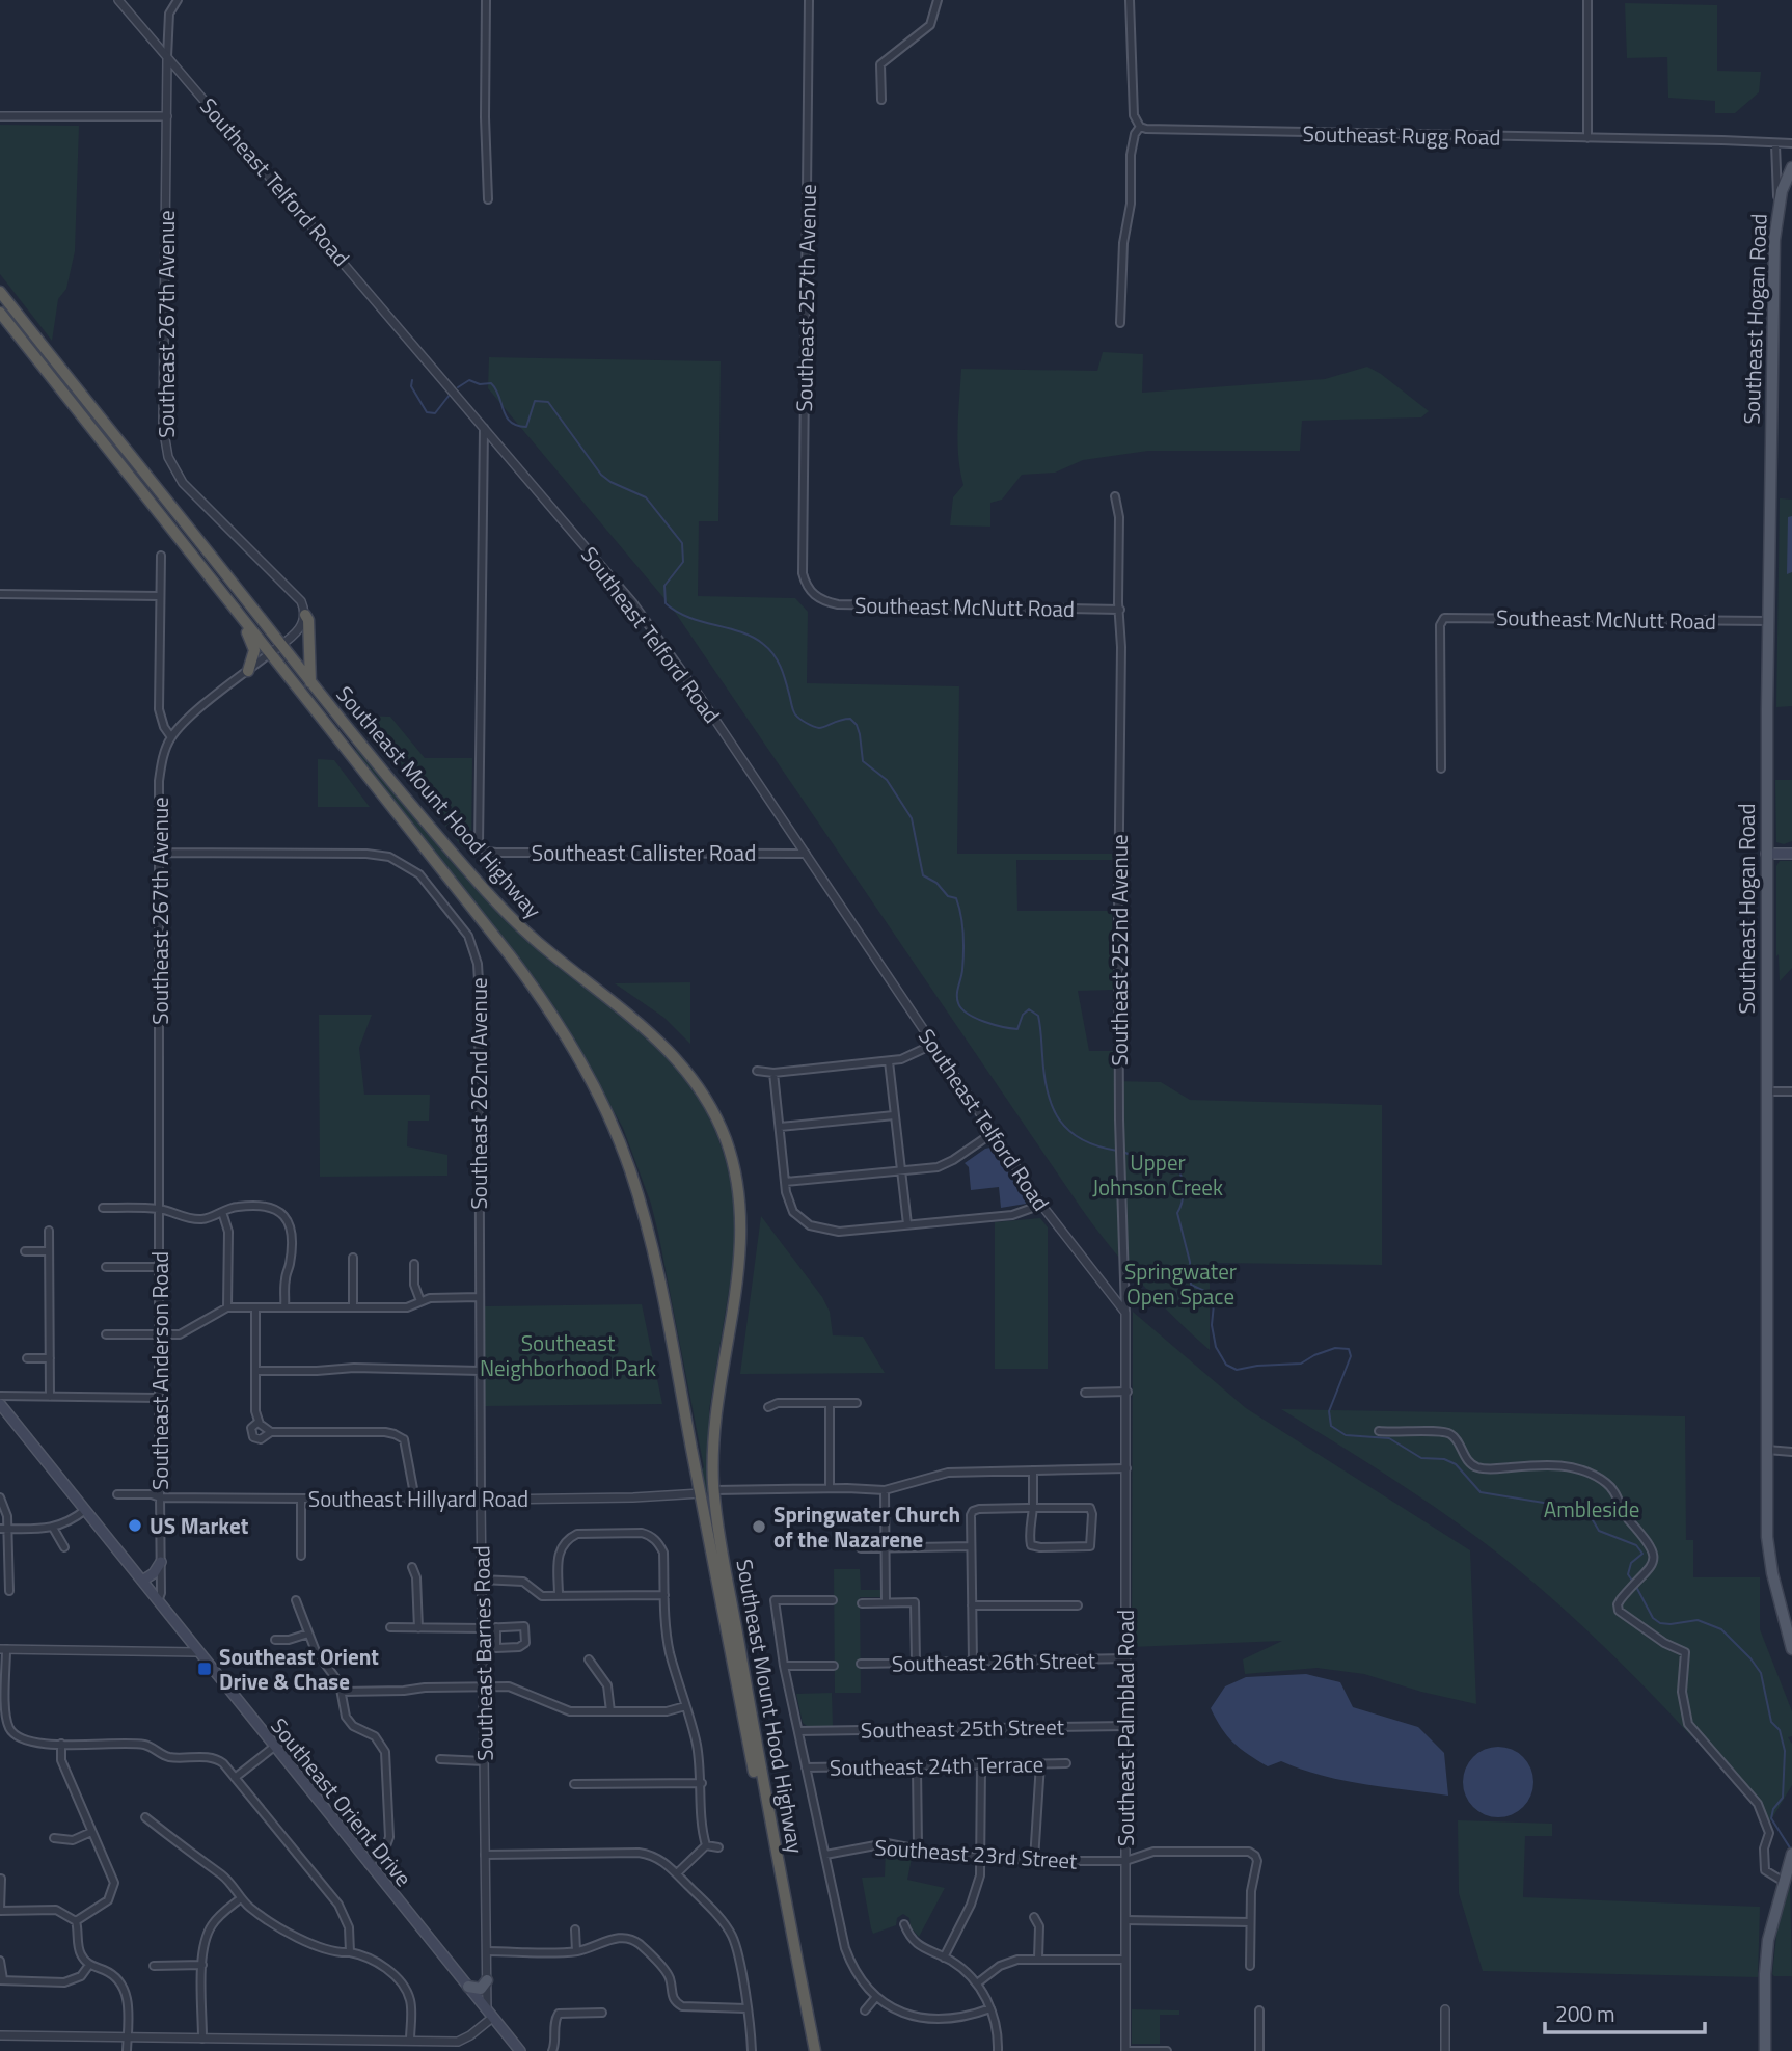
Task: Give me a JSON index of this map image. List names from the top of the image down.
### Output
{
  "streets": {
    "highway": ["Southeast Mount Hood Highway"],
    "main road": ["Southeast Hogan Road", "Southeast Orient Drive"],
    "street": [
      "Southeast Rugg Road",
      "Southeast Telford Road",
      "Southeast 257th Avenue",
      "Southeast 267th Avenue",
      "Southeast McNutt Road",
      "Southeast Callister Road",
      "Southeast 252nd Avenue",
      "Southeast 262nd Avenue",
      "Southeast Anderson Road",
      "Southeast Hillyard Road",
      "Southeast Barnes Road",
      "Southeast 26th Street",
      "Southeast 25th Street",
      "Southeast Palmblad Road",
      "Southeast 24th Terrace",
      "Southeast 23rd Street"
    ]
  },
  "crossings": [
    ["Southeast Telford Road", "Southeast 267th Avenue"],
    ["Southeast Telford Road", "Southeast Callister Road"],
    ["Southeast Telford Road", "Southeast 252nd Avenue"],
    ["Southeast 257th Avenue", "Southeast McNutt Road"],
    ["Southeast Hogan Road", "Southeast McNutt Road"],
    ["Southeast 267th Avenue", "Southeast 262nd Avenue"],
    ["Southeast 267th Avenue", "Southeast Anderson Road"],
    ["Southeast McNutt Road", "Southeast 252nd Avenue"],
    ["Southeast Mount Hood Highway", "Southeast Hillyard Road"],
    ["Southeast 252nd Avenue", "Southeast Palmblad Road"],
    ["Southeast 262nd Avenue", "Southeast Barnes Road"],
    ["Southeast Anderson Road", "Southeast Hillyard Road"],
    ["Southeast Anderson Road", "Southeast Orient Drive"],
    ["Southeast Hillyard Road", "Southeast Barnes Road"],
    ["Southeast Barnes Road", "Southeast Orient Drive"],
    ["Southeast 26th Street", "Southeast Palmblad Road"],
    ["Southeast 25th Street", "Southeast Palmblad Road"],
    ["Southeast Palmblad Road", "Southeast 23rd Street"]
  ],
  "parks": [
    "Upper Johnson Creek",
    "Springwater Open Space",
    "Southeast Neighborhood Park",
    "Ambleside"
  ],
  "places": {
    "other": ["US Market", "Springwater Church of the Nazarene"],
    "transit": ["Southeast Orient Drive & Chase"]
  },
  "scale_bar": "200 m"
}
